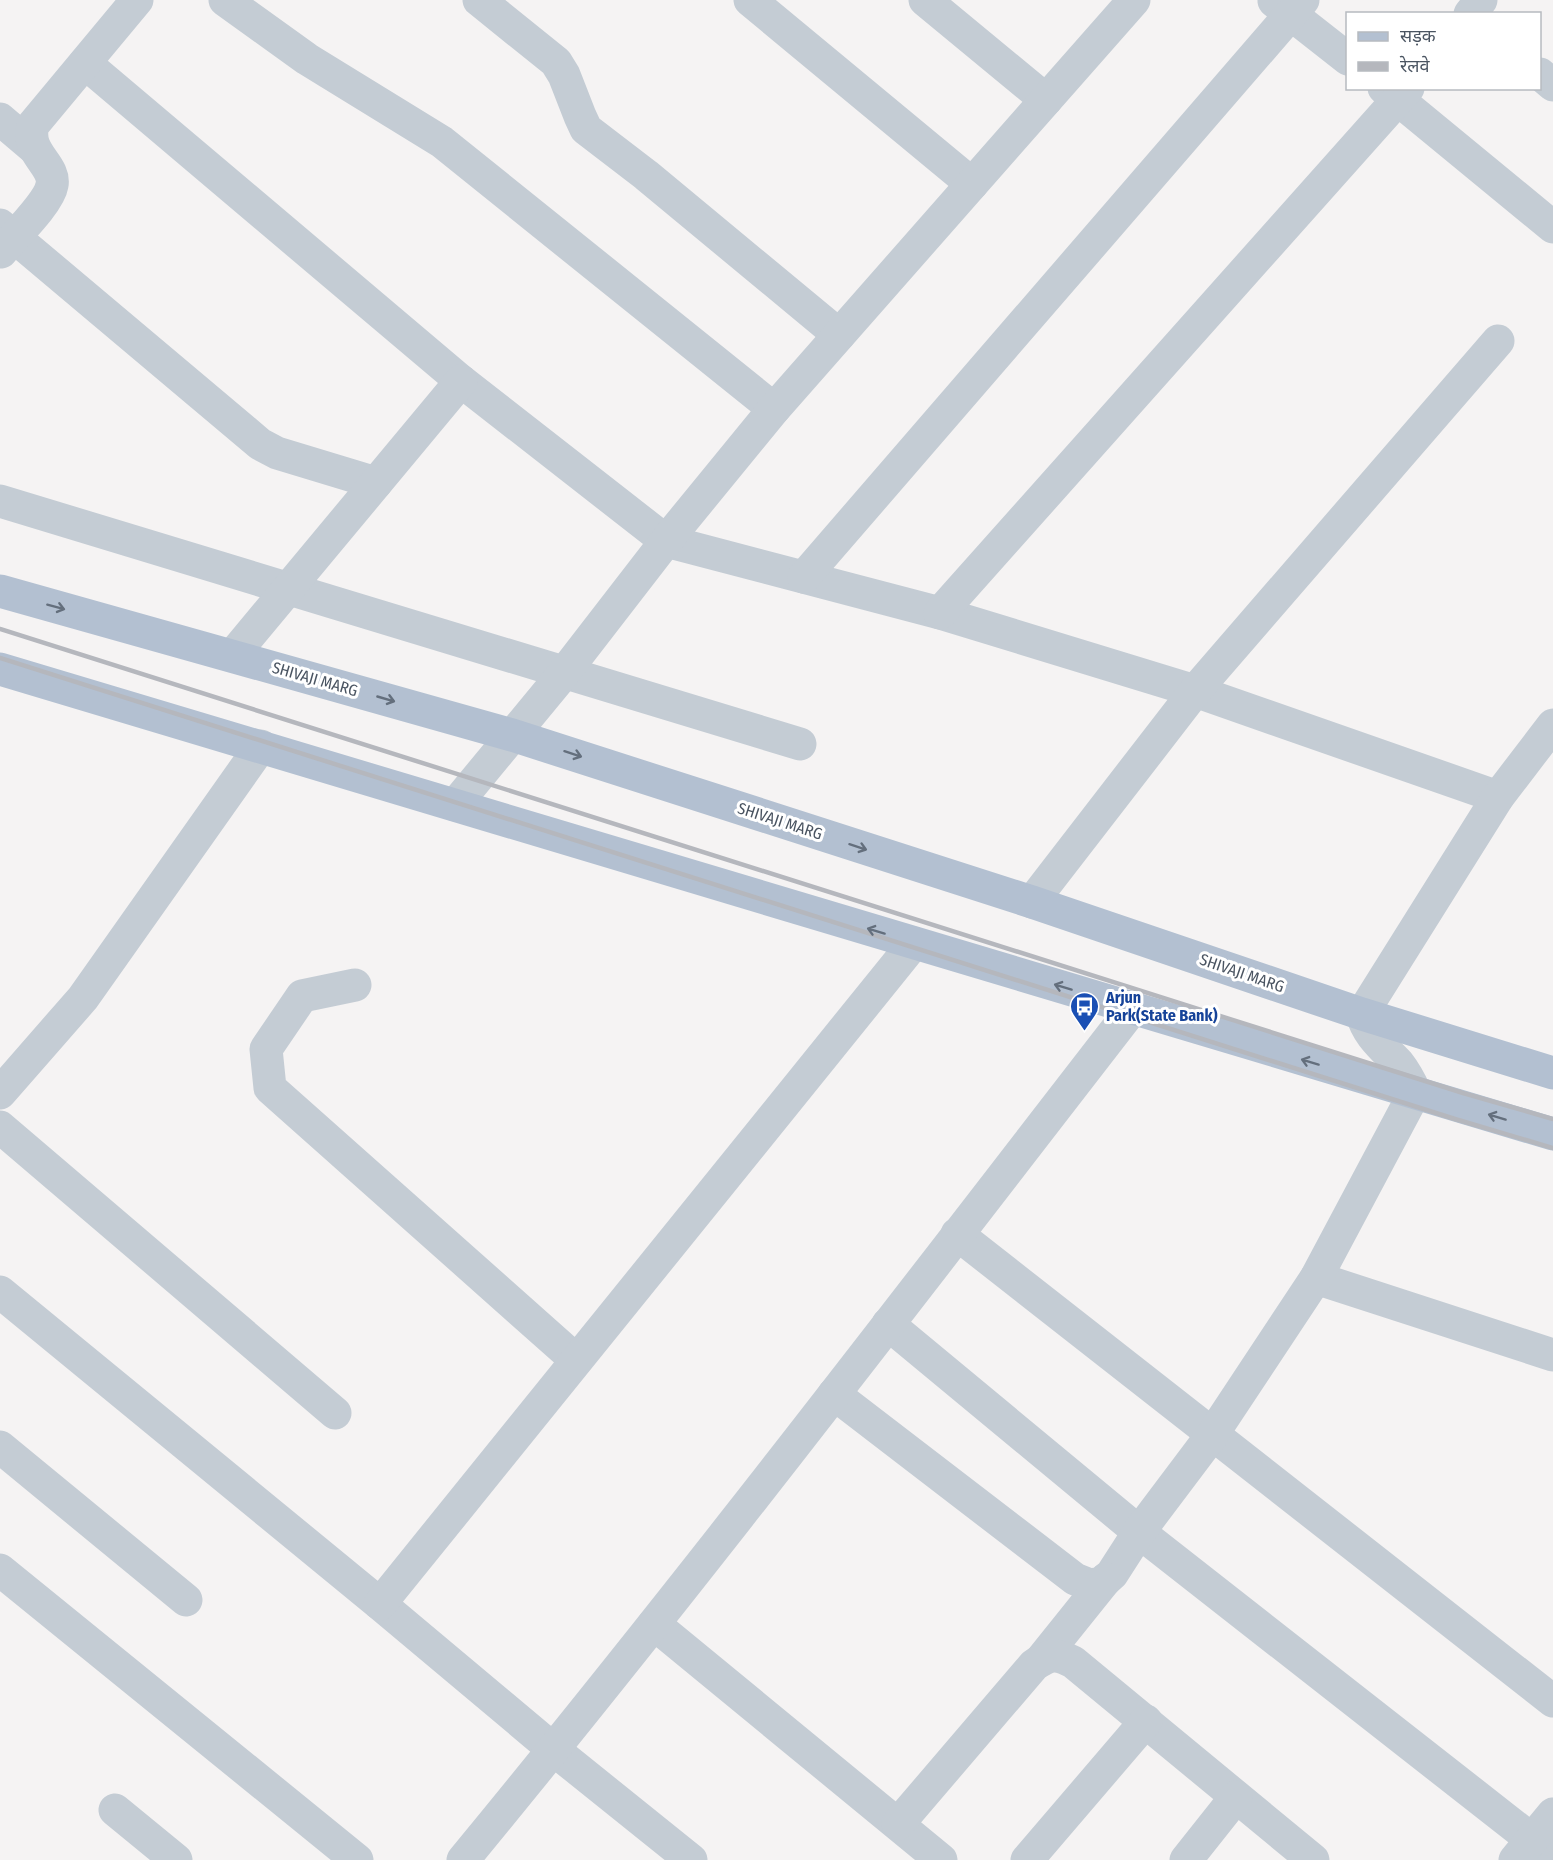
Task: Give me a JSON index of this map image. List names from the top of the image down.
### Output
{
  "streets": {
    "main road": ["SHIVAJI MARG"]
  },
  "places": {
    "bus stop": ["Arjun Park(State Bank)"]
  },
  "legend": ["सड़क", "रेलवे"]
}
